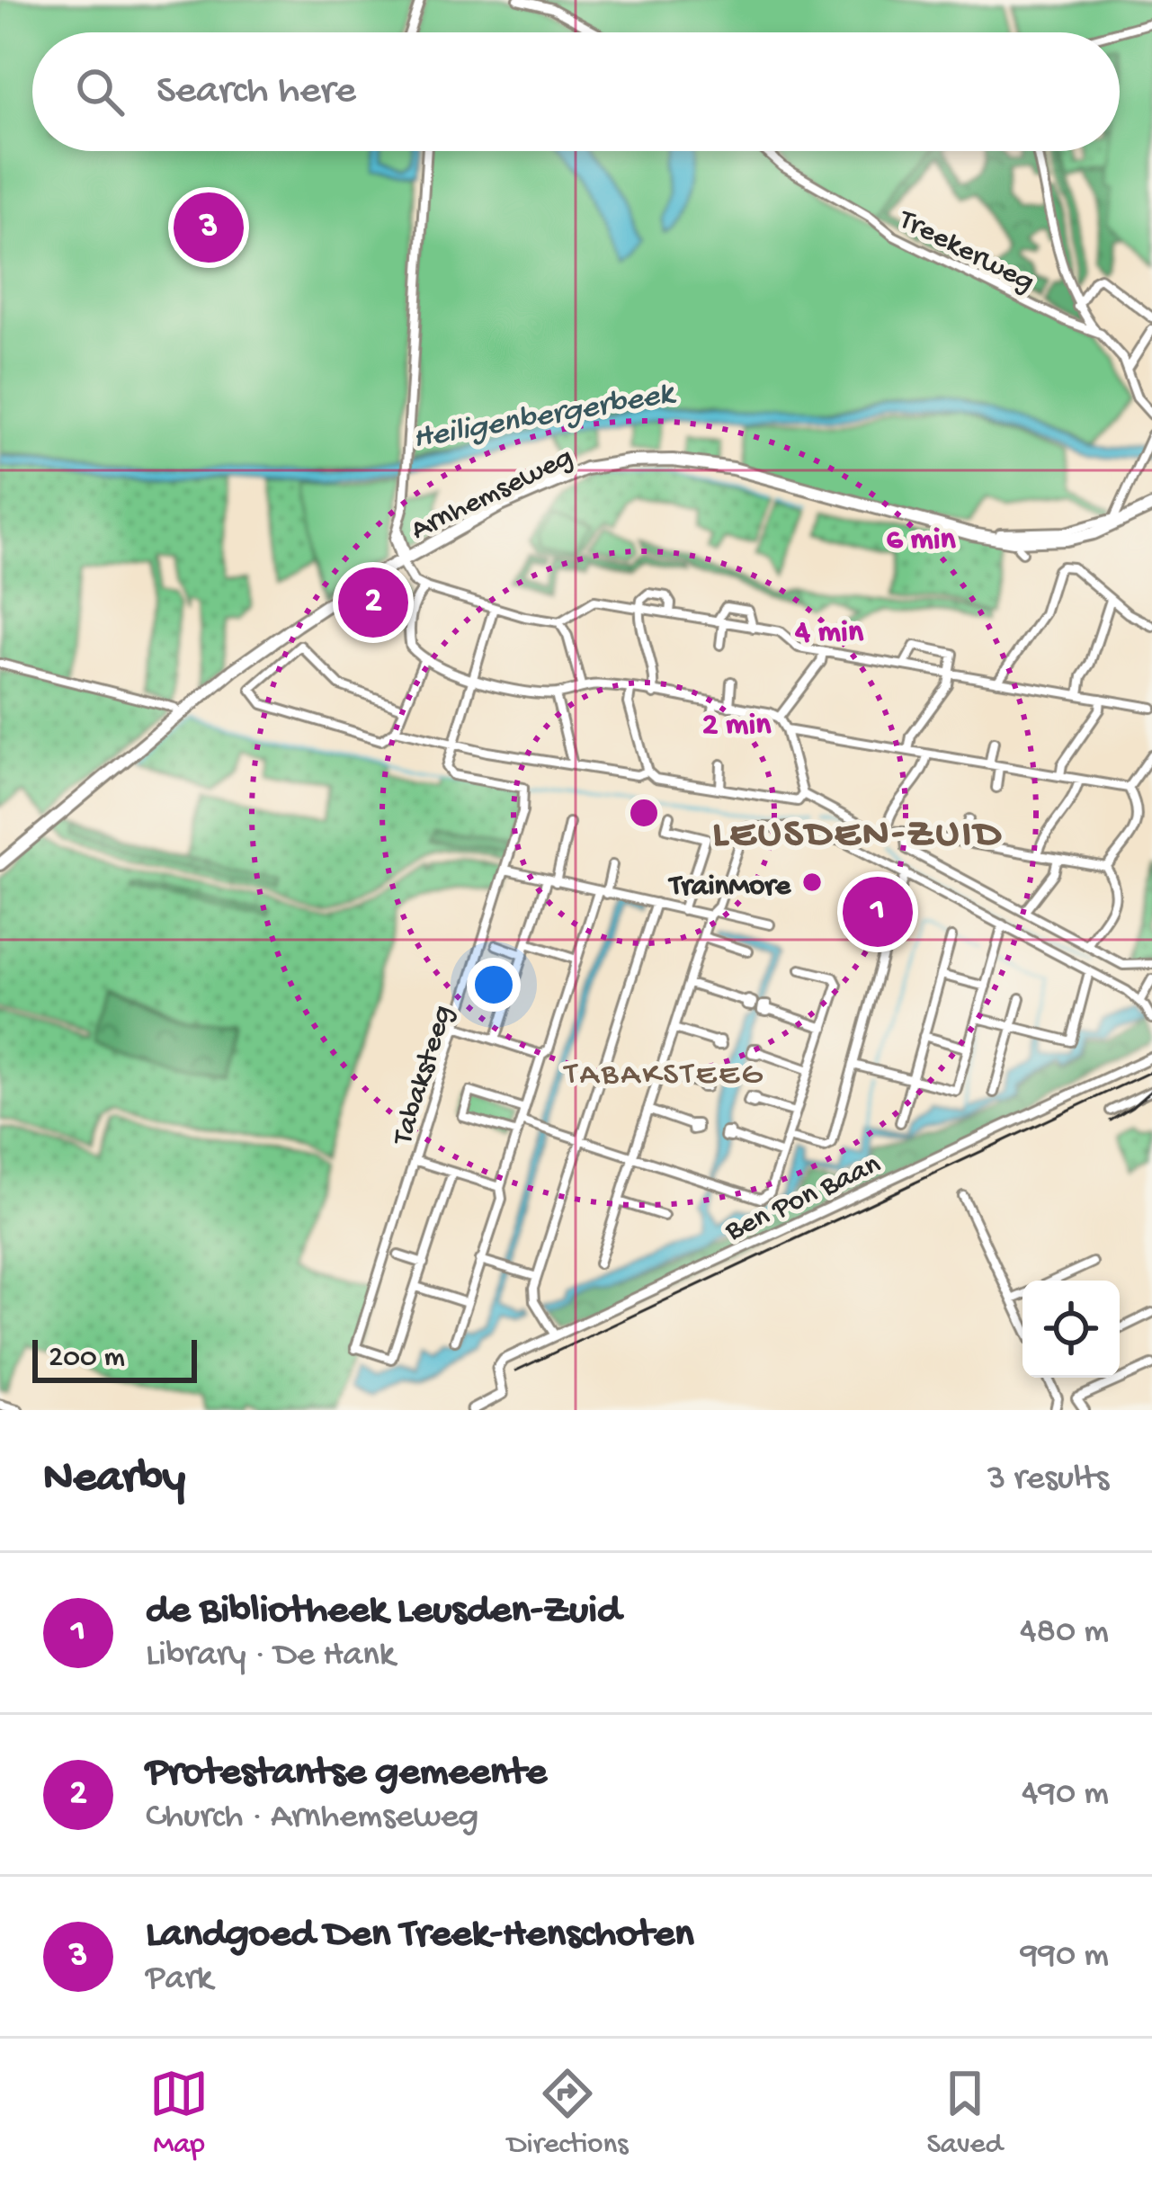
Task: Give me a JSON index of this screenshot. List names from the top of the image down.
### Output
{
  "streets": {
    "main road": ["Arnhemseweg"],
    "street": ["Treekerweg", "Tabaksteeg", "Ben Pon Baan"]
  },
  "districts": ["LEUSDEN-ZUID", "TABAKSTEEG"],
  "water": ["Heiligenbergerbeek"],
  "places": ["TrainMore"],
  "scale_bar": "200 m",
  "page": {
    "search": "Search here",
    "pins": ["3", "2", "1"],
    "scale": "200 m",
    "heading": ["Nearby", "3 results"],
    "list": [
      {
        "mark": "1",
        "name": "de Bibliotheek Leusden-Zuid",
        "note": "Library · De Hank",
        "value": "480 m"
      },
      {
        "mark": "2",
        "name": "Protestantse gemeente",
        "note": "Church · Arnhemseweg",
        "value": "490 m"
      },
      {
        "mark": "3",
        "name": "Landgoed Den Treek-Henschoten",
        "note": "Park",
        "value": "990 m"
      }
    ],
    "nav": ["Map", "Directions", "Saved"]
  },
  "rings": ["6 min", "4 min", "2 min"]
}
